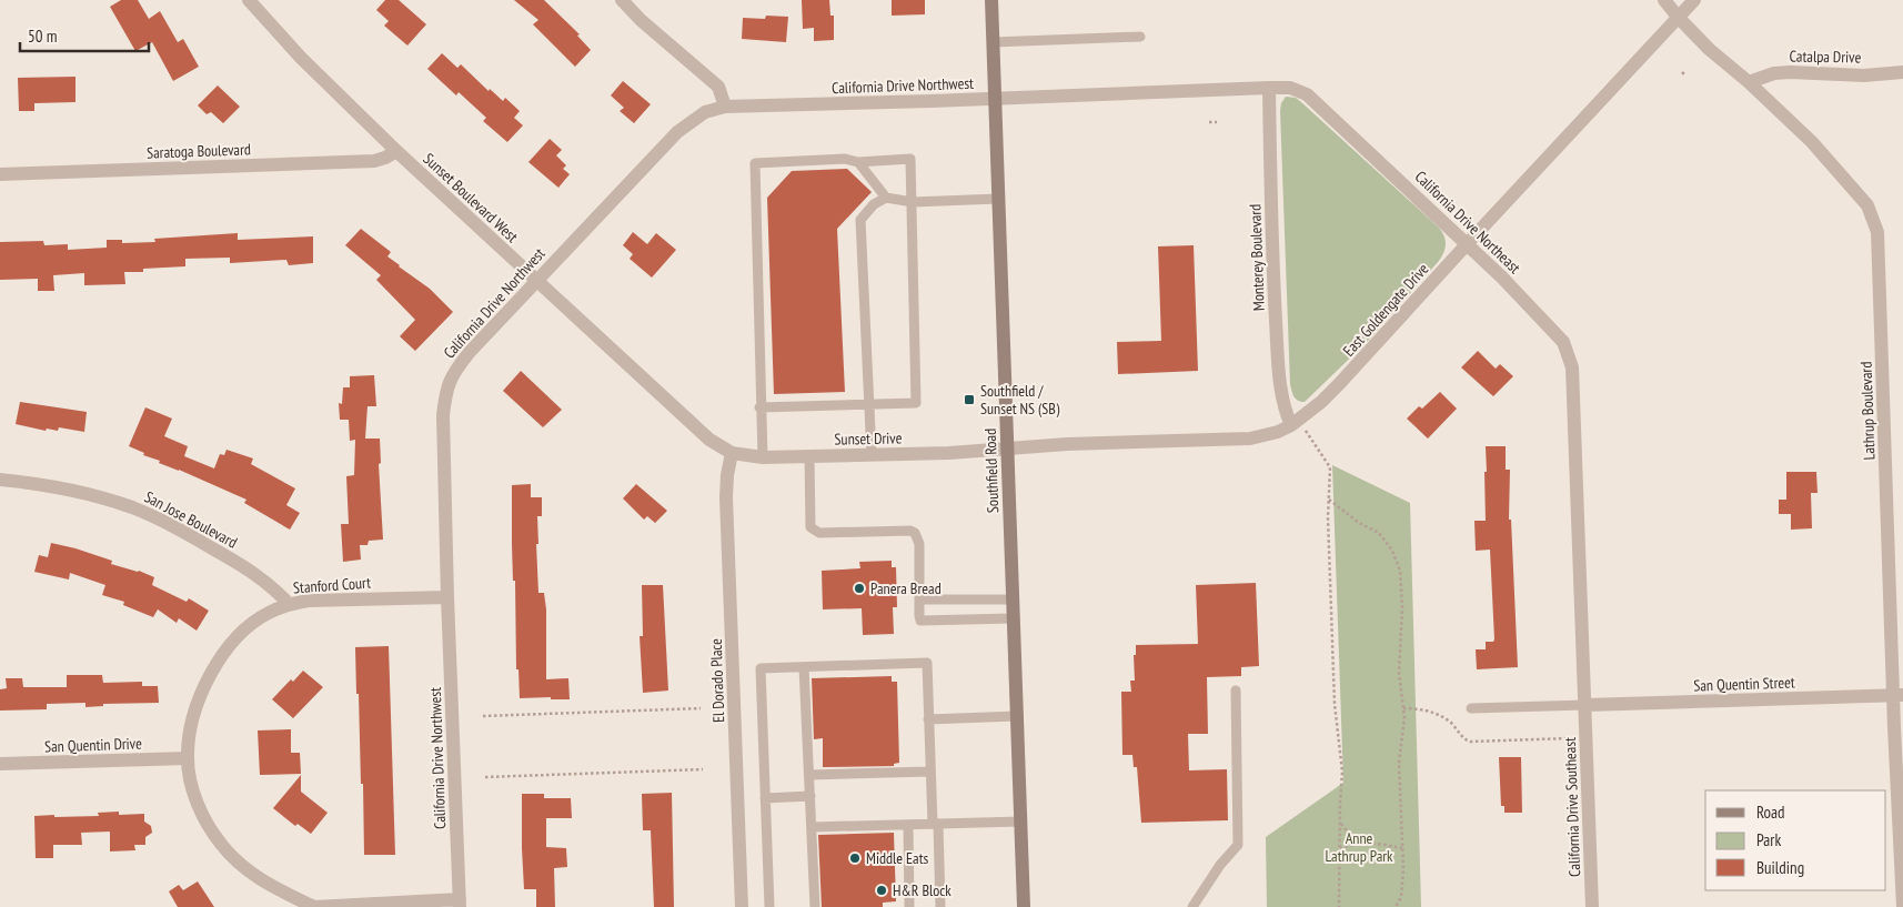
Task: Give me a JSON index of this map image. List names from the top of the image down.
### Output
{
  "streets": {
    "main road": ["Southfield Road"],
    "street": [
      "Catalpa Drive",
      "California Drive Northwest",
      "Saratoga Boulevard",
      "Sunset Boulevard West",
      "California Drive Northeast",
      "Monterey Boulevard",
      "East Goldengate Drive",
      "Lathrup Boulevard",
      "Sunset Drive",
      "San Jose Boulevard",
      "Stanford Court",
      "El Dorado Place",
      "San Quentin Street",
      "San Quentin Drive",
      "California Drive Southeast"
    ]
  },
  "crossings": [
    ["Catalpa Drive", "Lathrup Boulevard"],
    ["California Drive Northwest", "Sunset Boulevard West"],
    ["California Drive Northwest", "California Drive Northeast"],
    ["California Drive Northwest", "Southfield Road"],
    ["California Drive Northwest", "Stanford Court"],
    ["Saratoga Boulevard", "Sunset Boulevard West"],
    ["Sunset Boulevard West", "Sunset Drive"],
    ["Sunset Boulevard West", "El Dorado Place"],
    ["California Drive Northeast", "Monterey Boulevard"],
    ["California Drive Northeast", "East Goldengate Drive"],
    ["California Drive Northeast", "Southfield Road"],
    ["California Drive Northeast", "San Quentin Street"],
    ["California Drive Northeast", "California Drive Southeast"],
    ["Monterey Boulevard", "East Goldengate Drive"],
    ["East Goldengate Drive", "Lathrup Boulevard"],
    ["East Goldengate Drive", "Sunset Drive"],
    ["East Goldengate Drive", "Southfield Road"],
    ["Lathrup Boulevard", "San Quentin Street"],
    ["Sunset Drive", "Southfield Road"],
    ["Sunset Drive", "El Dorado Place"],
    ["San Jose Boulevard", "Stanford Court"],
    ["Stanford Court", "San Quentin Drive"],
    ["San Quentin Street", "California Drive Southeast"]
  ],
  "parks": ["Anne Lathrup Park"],
  "places": {
    "transit": ["Southfield / Sunset NS (SB)"],
    "other": ["Panera Bread", "Middle Eats", "H&R Block"]
  },
  "legend": ["Road", "Park", "Building"],
  "scale_bar": "50 m"
}
